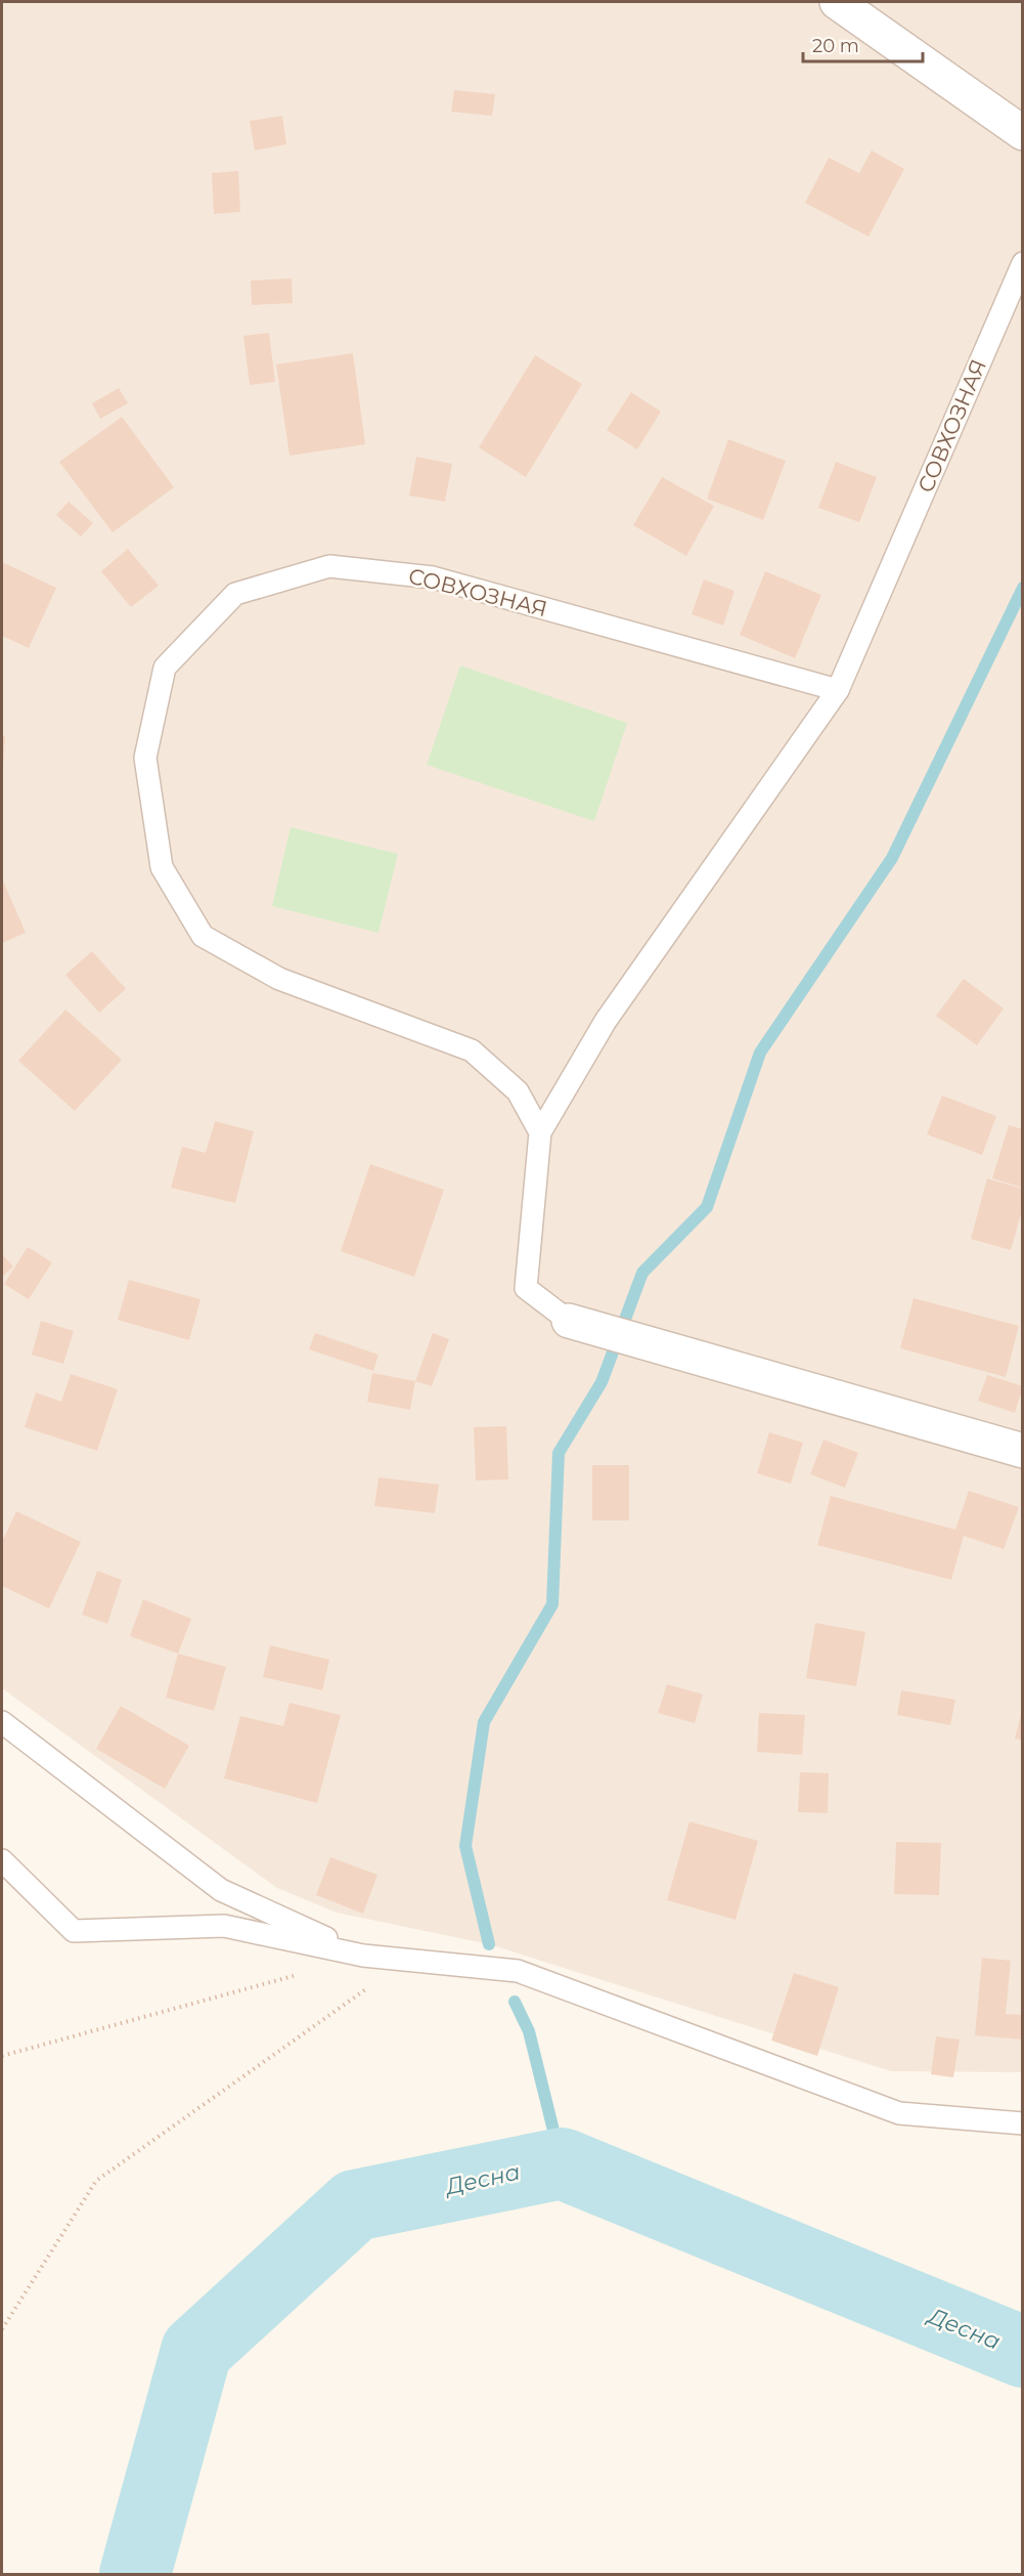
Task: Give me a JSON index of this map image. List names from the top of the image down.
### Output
{
  "streets": {
    "lane": ["СОВХОЗНАЯ"]
  },
  "water": ["Десна"],
  "scale_bar": "20 m"
}
